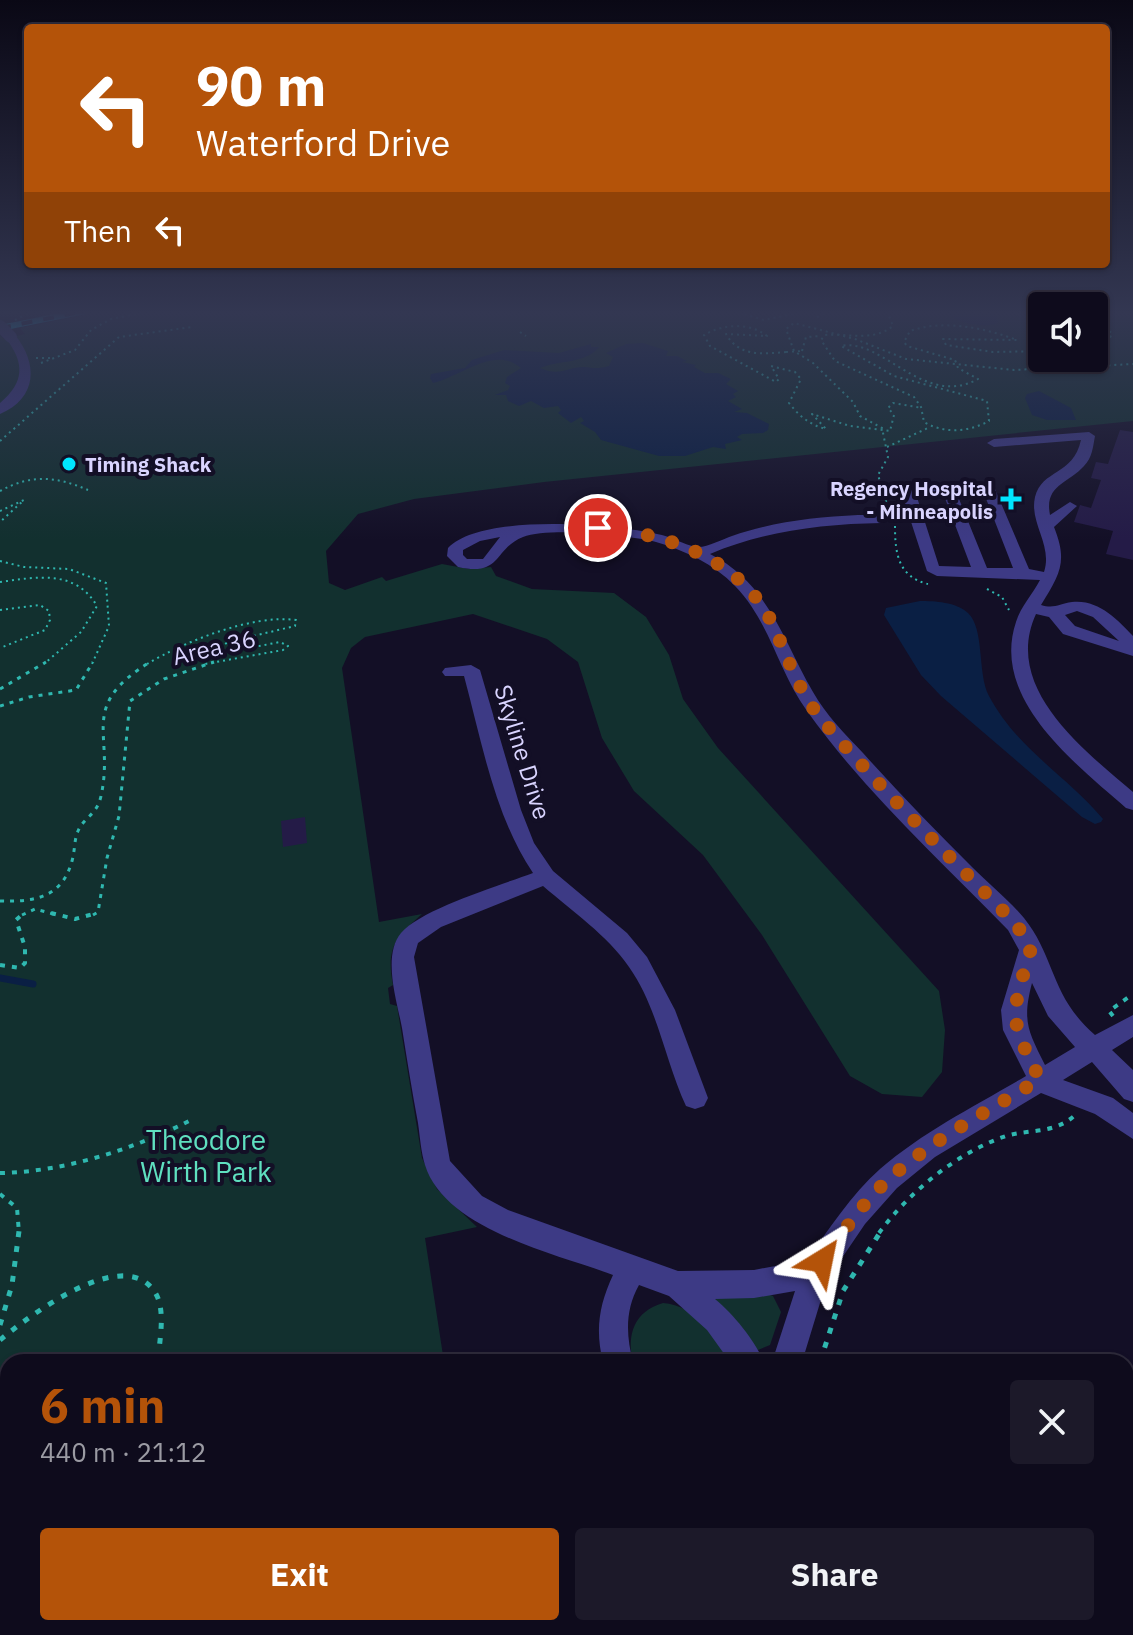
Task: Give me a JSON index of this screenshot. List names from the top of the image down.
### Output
{
  "streets": {
    "street": ["Skyline Drive"],
    "path": ["Area 36"]
  },
  "parks": ["Theodore Wirth Park"],
  "places": {
    "other": ["Timing Shack"],
    "health": ["Regency Hospital - Minneapolis"]
  },
  "page": {
    "turn": ["90 m", "Waterford Drive"],
    "then": "Then",
    "heading": ["6 min", "440 m · 21:12"],
    "buttons": ["Exit", "Share"]
  }
}
